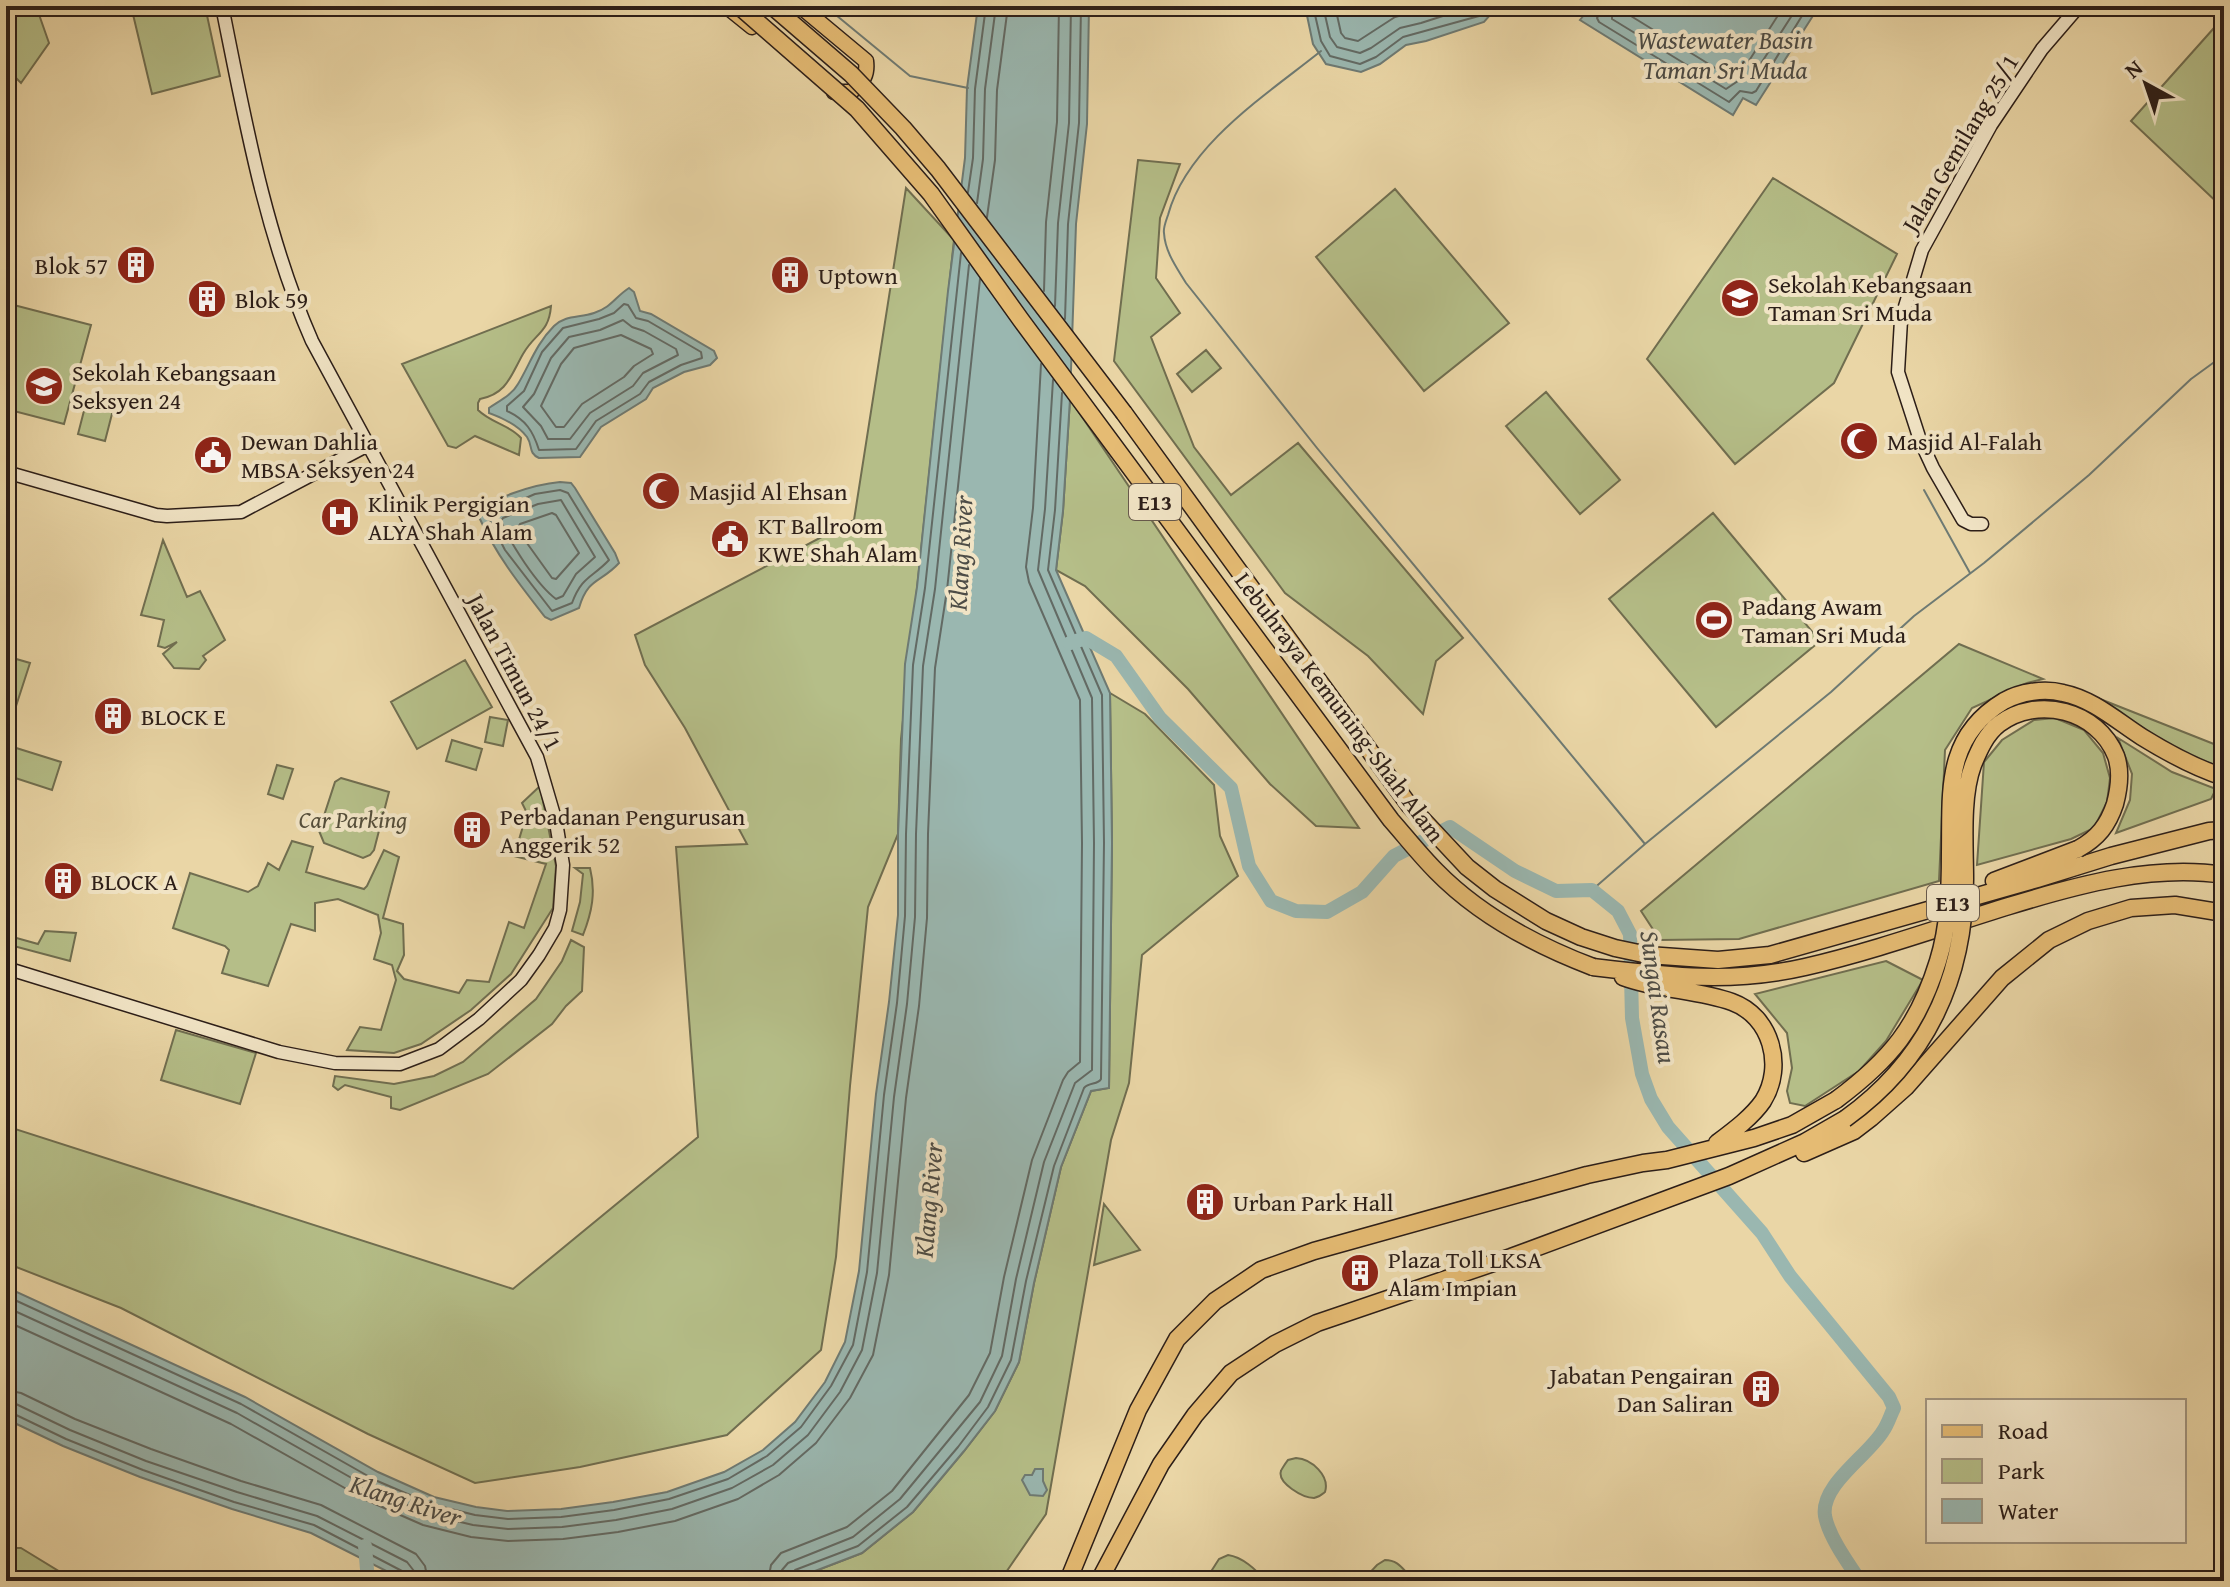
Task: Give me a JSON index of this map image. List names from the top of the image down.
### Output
{
  "streets": {
    "highway": ["E13", "Lebuhraya Kemuning-Shah Alam"],
    "street": ["Jalan Gemilang 25/1", "Jalan Timun 24/1"]
  },
  "crossings": [
    ["E13", "Lebuhraya Kemuning-Shah Alam"]
  ],
  "water": ["Wastewater Basin Taman Sri Muda", "Klang River", "Sungai Rasau"],
  "parks": ["Car Parking"],
  "places": {
    "building": [
      "Blok 57",
      "Uptown",
      "Blok 59",
      "BLOCK E",
      "Perbadanan Pengurusan Anggerik 52",
      "BLOCK A",
      "Urban Park Hall",
      "Plaza Toll LKSA Alam Impian",
      "Jabatan Pengairan Dan Saliran"
    ],
    "school or university": ["Sekolah Kebangsaan Taman Sri Muda", "Sekolah Kebangsaan Seksyen 24"],
    "mosque": ["Masjid Al-Falah", "Masjid Al Ehsan"],
    "public building": ["Dewan Dahlia MBSA Seksyen 24", "KT Ballroom KWE Shah Alam"],
    "hospital": ["Klinik Pergigian ALYA Shah Alam"],
    "sports": ["Padang Awam Taman Sri Muda"]
  },
  "legend": ["Road", "Park", "Water"],
  "north": "top left"
}
